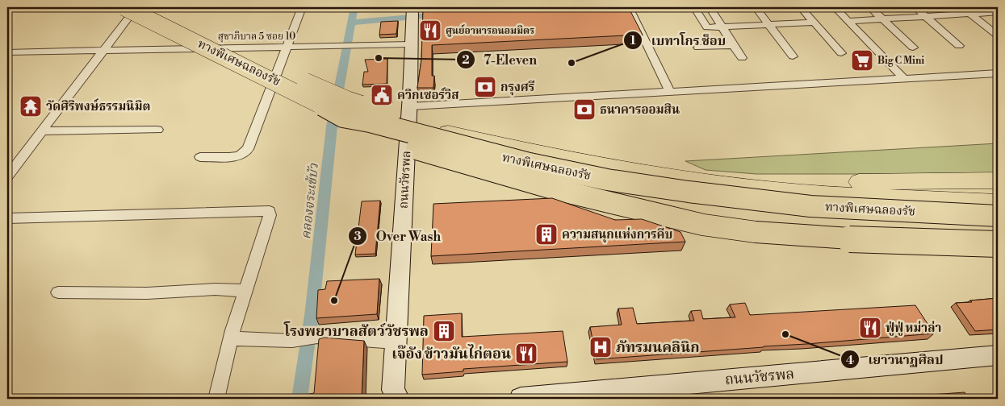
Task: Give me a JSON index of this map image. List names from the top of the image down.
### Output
{
  "streets": {
    "highway": ["ทางพิเศษฉลองรัช"],
    "main road": ["ถนนวัชรพล"],
    "street": ["สุขาภิบาล 5 ซอย 10"]
  },
  "crossings": [
    ["สุขาภิบาล 5 ซอย 10", "ถนนวัชรพล"]
  ],
  "water": ["คลองจระเข้บัว"],
  "places": {
    "restaurant": ["ศูนย์อาหารถนอมมิตร", "ฟู่ฟู่ หม่าล่า", "เจ๊อัง ข้าวมันไก่ตอน"],
    "other": [
      "7-Eleven",
      "เบทาโกร ช็อบ",
      "Over Wash",
      "เยาวนาฏศิลป"
    ],
    "supermarket": ["Big C Mini"],
    "bank": ["กรุงศรี", "ธนาคารออมสิน"],
    "public building": ["ควิกเซอร์วิส"],
    "temple": ["วัดศิริพงษ์ธรรมนิมิต"],
    "building": ["ความสนุกแห่งการคีบ", "โรงพยาบาลสัตว์วัชรพล"],
    "hospital": ["ภัทรมนคลินิก"]
  }
}
